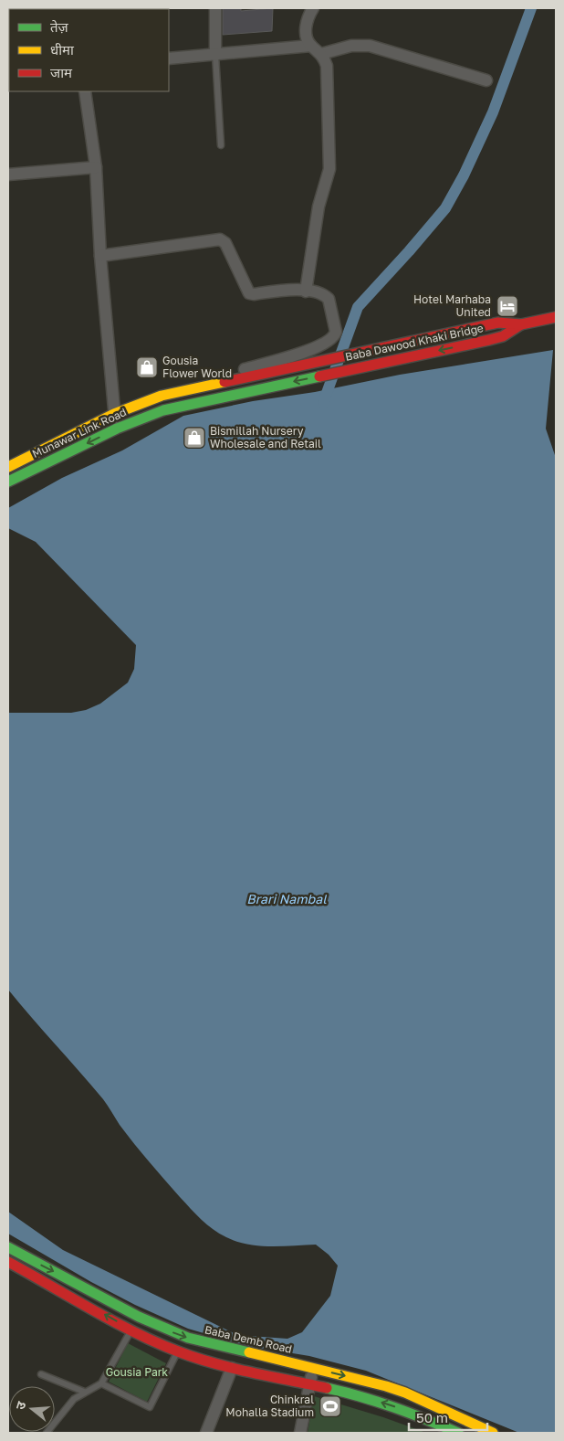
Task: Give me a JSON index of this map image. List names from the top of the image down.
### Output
{
  "streets": {
    "main road": ["Baba Dawood Khaki Bridge", "Munawar Link Road", "Baba Demb Road"]
  },
  "crossings": [
    ["Baba Dawood Khaki Bridge", "Munawar Link Road"]
  ],
  "water": ["Brari Nambal"],
  "parks": ["Gousia Park"],
  "places": {
    "hotel": ["Hotel Marhaba United"],
    "shop": ["Gousia Flower World", "Bismillah Nursery Wholesale and Retail"],
    "sports": ["Chinkral Mohalla Stadium"]
  },
  "legend": ["तेज़", "धीमा", "जाम"],
  "scale_bar": "50 m",
  "north": "left"
}
